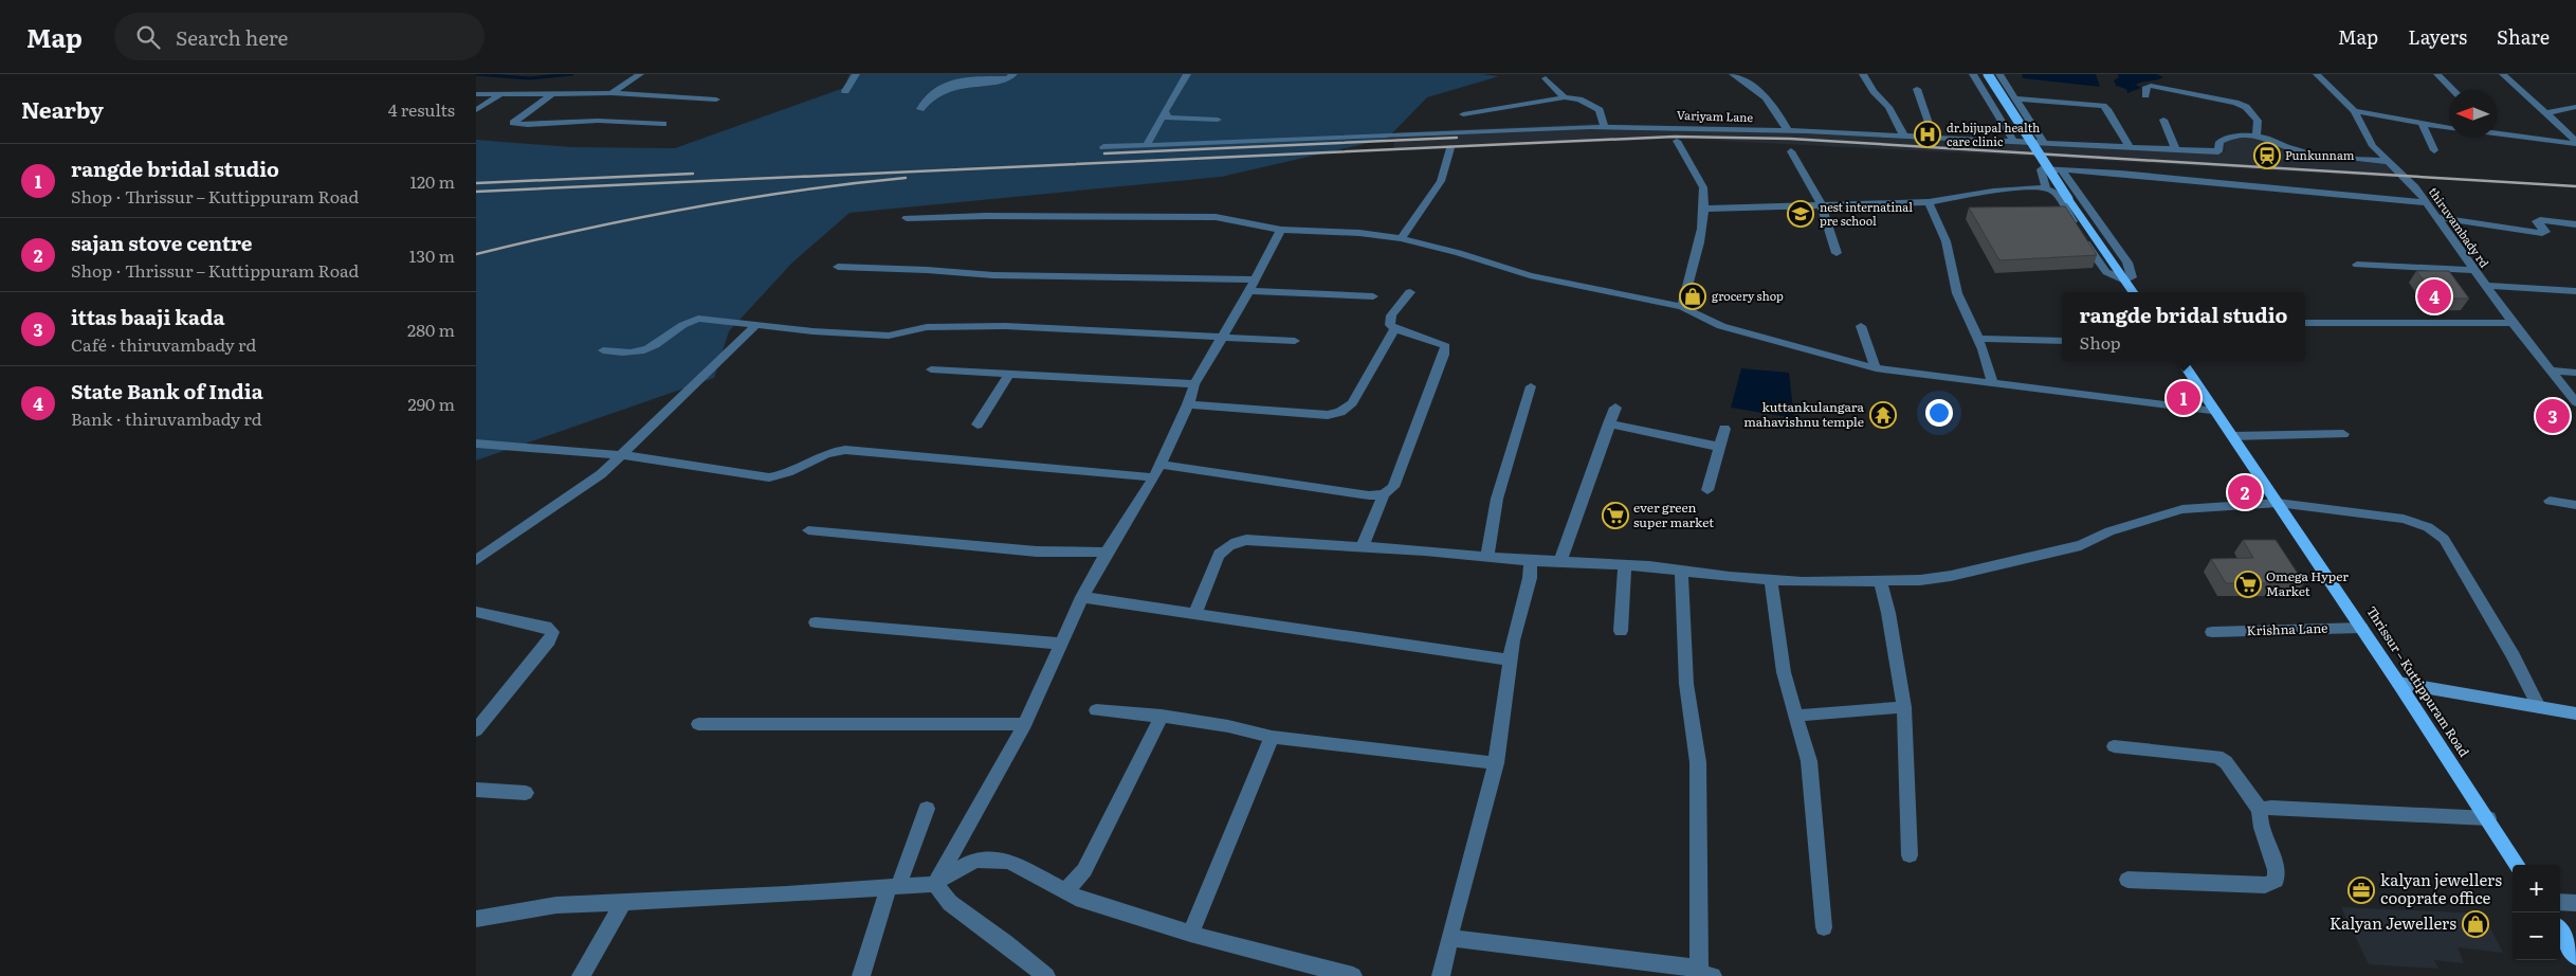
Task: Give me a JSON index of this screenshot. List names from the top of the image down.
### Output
{
  "streets": {
    "main road": ["Thrissur – Kuttippuram Road"],
    "street": ["Variyam Lane", "thiruvambady rd", "Krishna Lane"]
  },
  "crossings": [
    ["Krishna Lane", "Thrissur – Kuttippuram Road"]
  ],
  "places": {
    "hospital": ["dr.bijupal health care clinic"],
    "station": ["Punkunnam"],
    "school or university": ["nest internatinal pre school"],
    "shop": ["grocery shop", "Kalyan Jewellers"],
    "temple": ["kuttankulangara mahavishnu temple"],
    "supermarket": ["ever green super market", "Omega Hyper Market"],
    "office": ["kalyan jewellers cooprate office"]
  },
  "north": "left",
  "page": {
    "header": "Map",
    "search": "Search here",
    "nav": ["Map", "Layers", "Share"],
    "heading": ["Nearby", "4 results"],
    "list": [
      {
        "mark": "1",
        "name": "rangde bridal studio",
        "note": "Shop · Thrissur – Kuttippuram Road",
        "value": "120 m"
      },
      {
        "mark": "2",
        "name": "sajan stove centre",
        "note": "Shop · Thrissur – Kuttippuram Road",
        "value": "130 m"
      },
      {
        "mark": "3",
        "name": "ittas baaji kada",
        "note": "Café · thiruvambady rd",
        "value": "280 m"
      },
      {
        "mark": "4",
        "name": "State Bank of India",
        "note": "Bank · thiruvambady rd",
        "value": "290 m"
      }
    ],
    "pins": [
      "4",
      "1",
      "3",
      "2"
    ],
    "popup": ["rangde bridal studio", "Shop"],
    "map_buttons": ["+", "−"]
  }
}
